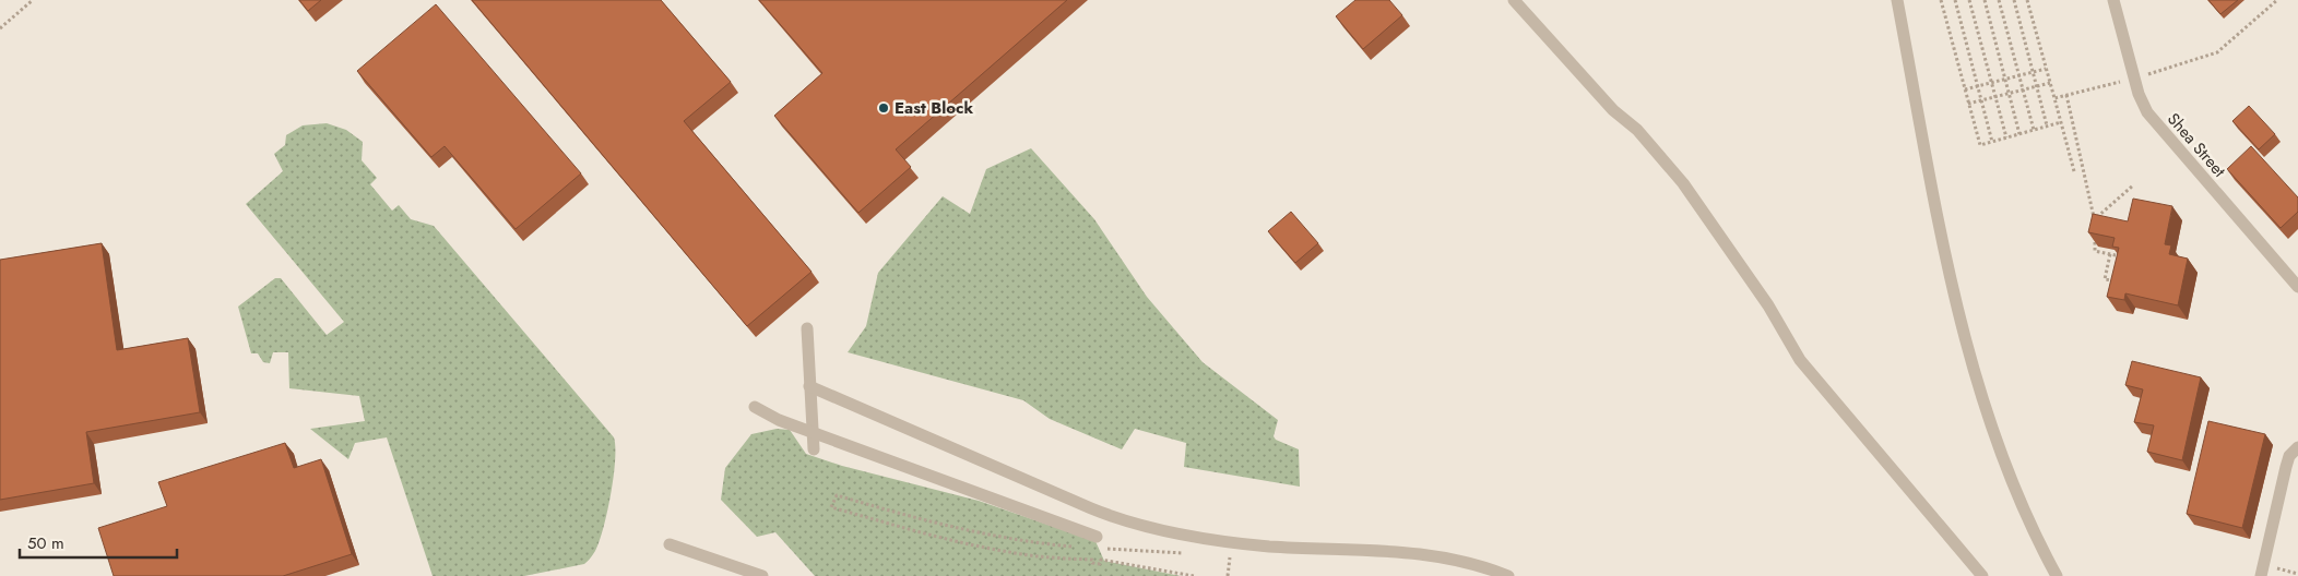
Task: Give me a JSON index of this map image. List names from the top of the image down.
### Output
{
  "streets": {
    "lane": ["Shea Street"]
  },
  "places": ["East Block"],
  "scale_bar": "50 m"
}
